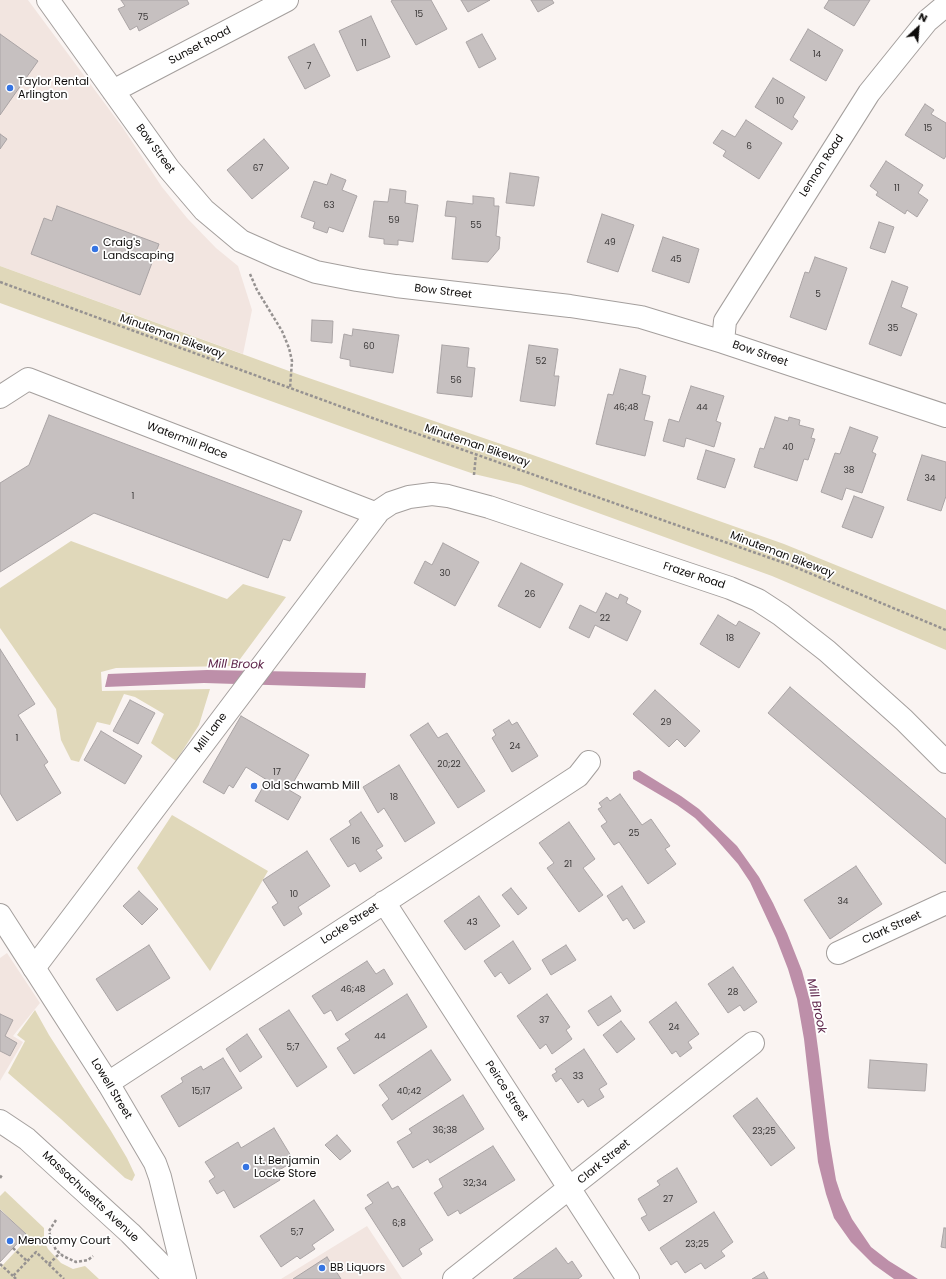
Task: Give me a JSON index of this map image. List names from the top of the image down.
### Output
{
  "streets": {
    "street": [
      "Sunset Road",
      "Bow Street",
      "Lennon Road",
      "Watermill Place",
      "Frazer Road",
      "Mill Lane",
      "Locke Street",
      "Clark Street",
      "Lowell Street",
      "Peirce Street",
      "Massachusetts Avenue"
    ],
    "path": ["Minuteman Bikeway"]
  },
  "crossings": [
    ["Sunset Road", "Bow Street"],
    ["Bow Street", "Lennon Road"],
    ["Watermill Place", "Frazer Road"],
    ["Watermill Place", "Mill Lane"],
    ["Frazer Road", "Mill Lane"],
    ["Mill Lane", "Lowell Street"],
    ["Locke Street", "Lowell Street"],
    ["Locke Street", "Peirce Street"],
    ["Clark Street", "Peirce Street"]
  ],
  "water": ["Mill Brook"],
  "places": [
    "Taylor Rental Arlington",
    "Craig's Landscaping",
    "Old Schwamb Mill",
    "Lt. Benjamin Locke Store",
    "Menotomy Court",
    "BB Liquors"
  ],
  "house_numbers": [
    "15",
    "75",
    "11",
    "14",
    "7",
    "10",
    "15",
    "6",
    "67",
    "11",
    "63",
    "59",
    "55",
    "49",
    "45",
    "5",
    "35",
    "60",
    "52",
    "56",
    "46;48",
    "44",
    "40",
    "38",
    "34",
    "1",
    "30",
    "26",
    "22",
    "18",
    "29",
    "1",
    "24",
    "20;22",
    "17",
    "18",
    "25",
    "16",
    "21",
    "10",
    "34",
    "43",
    "46;48",
    "28",
    "37",
    "24",
    "44",
    "5;7",
    "33",
    "15;17",
    "40;42",
    "36;38",
    "23;25",
    "32;34",
    "27",
    "6;8",
    "5;7",
    "23;25"
  ],
  "north": "top right"
}
